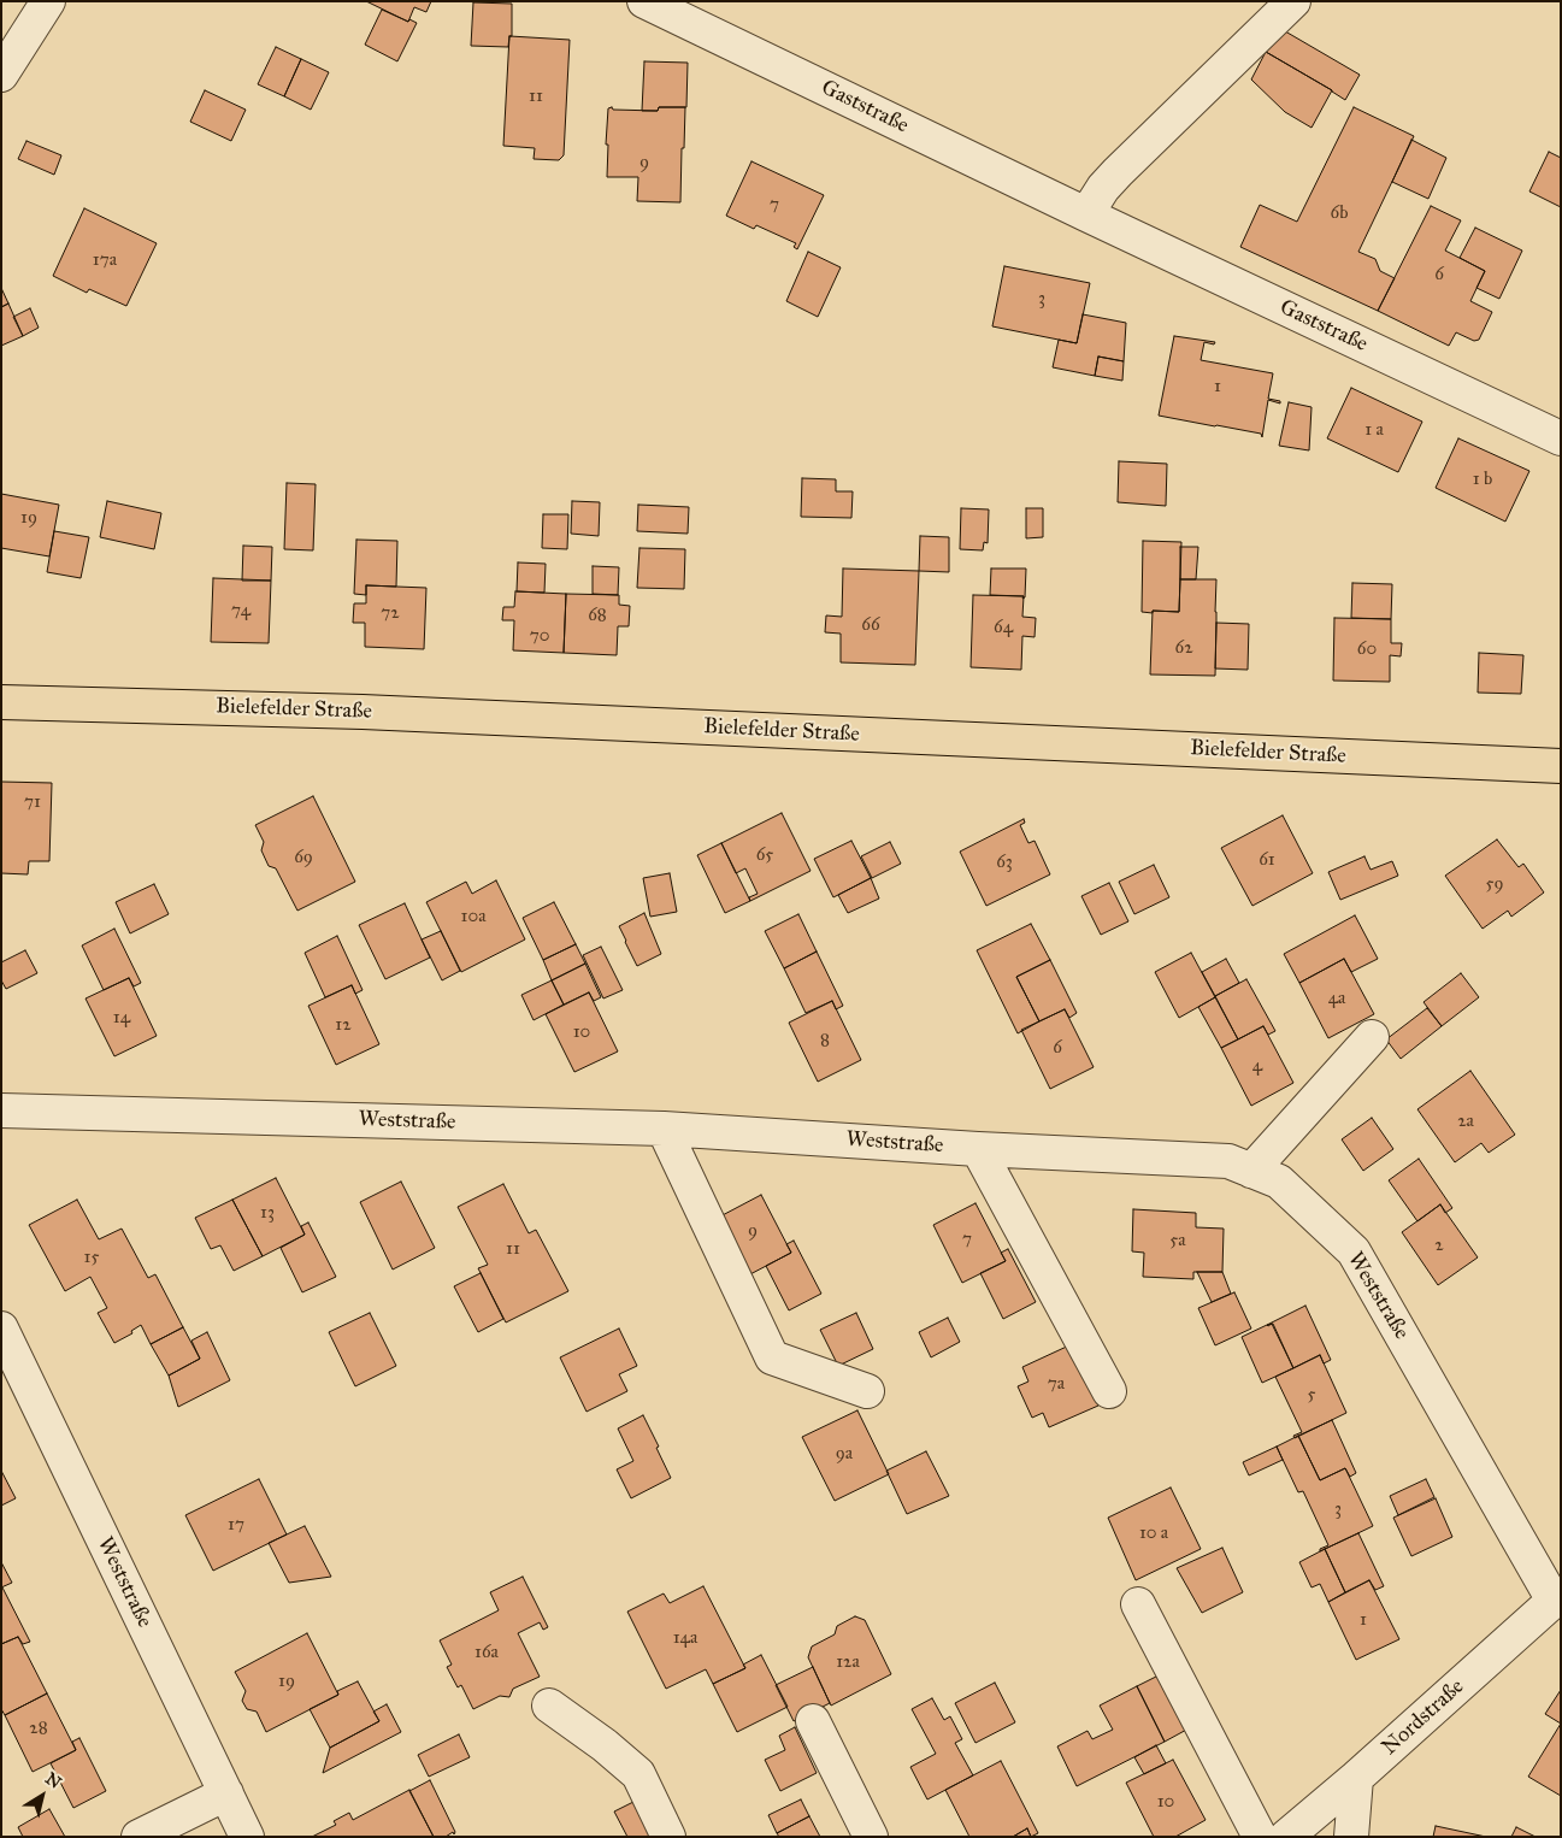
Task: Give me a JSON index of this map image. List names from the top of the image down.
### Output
{
  "streets": {
    "main road": ["Bielefelder Straße"],
    "street": ["Gaststraße", "Weststraße", "Nordstraße"]
  },
  "crossings": [
    ["Weststraße", "Nordstraße"]
  ],
  "house_numbers": [
    "11",
    "9",
    "7",
    "6b",
    "17a",
    "6",
    "3",
    "1",
    "1 a",
    "1 b",
    "19",
    "74",
    "72",
    "68",
    "66",
    "64",
    "70",
    "62",
    "60",
    "71",
    "65",
    "69",
    "61",
    "63",
    "59",
    "10a",
    "4a",
    "14",
    "12",
    "10",
    "8",
    "6",
    "4",
    "2a",
    "13",
    "9",
    "7",
    "5a",
    "2",
    "11",
    "15",
    "7a",
    "5",
    "9a",
    "3",
    "17",
    "10 a",
    "1",
    "14a",
    "16a",
    "12a",
    "19",
    "28",
    "10"
  ],
  "north": "top right"
}
